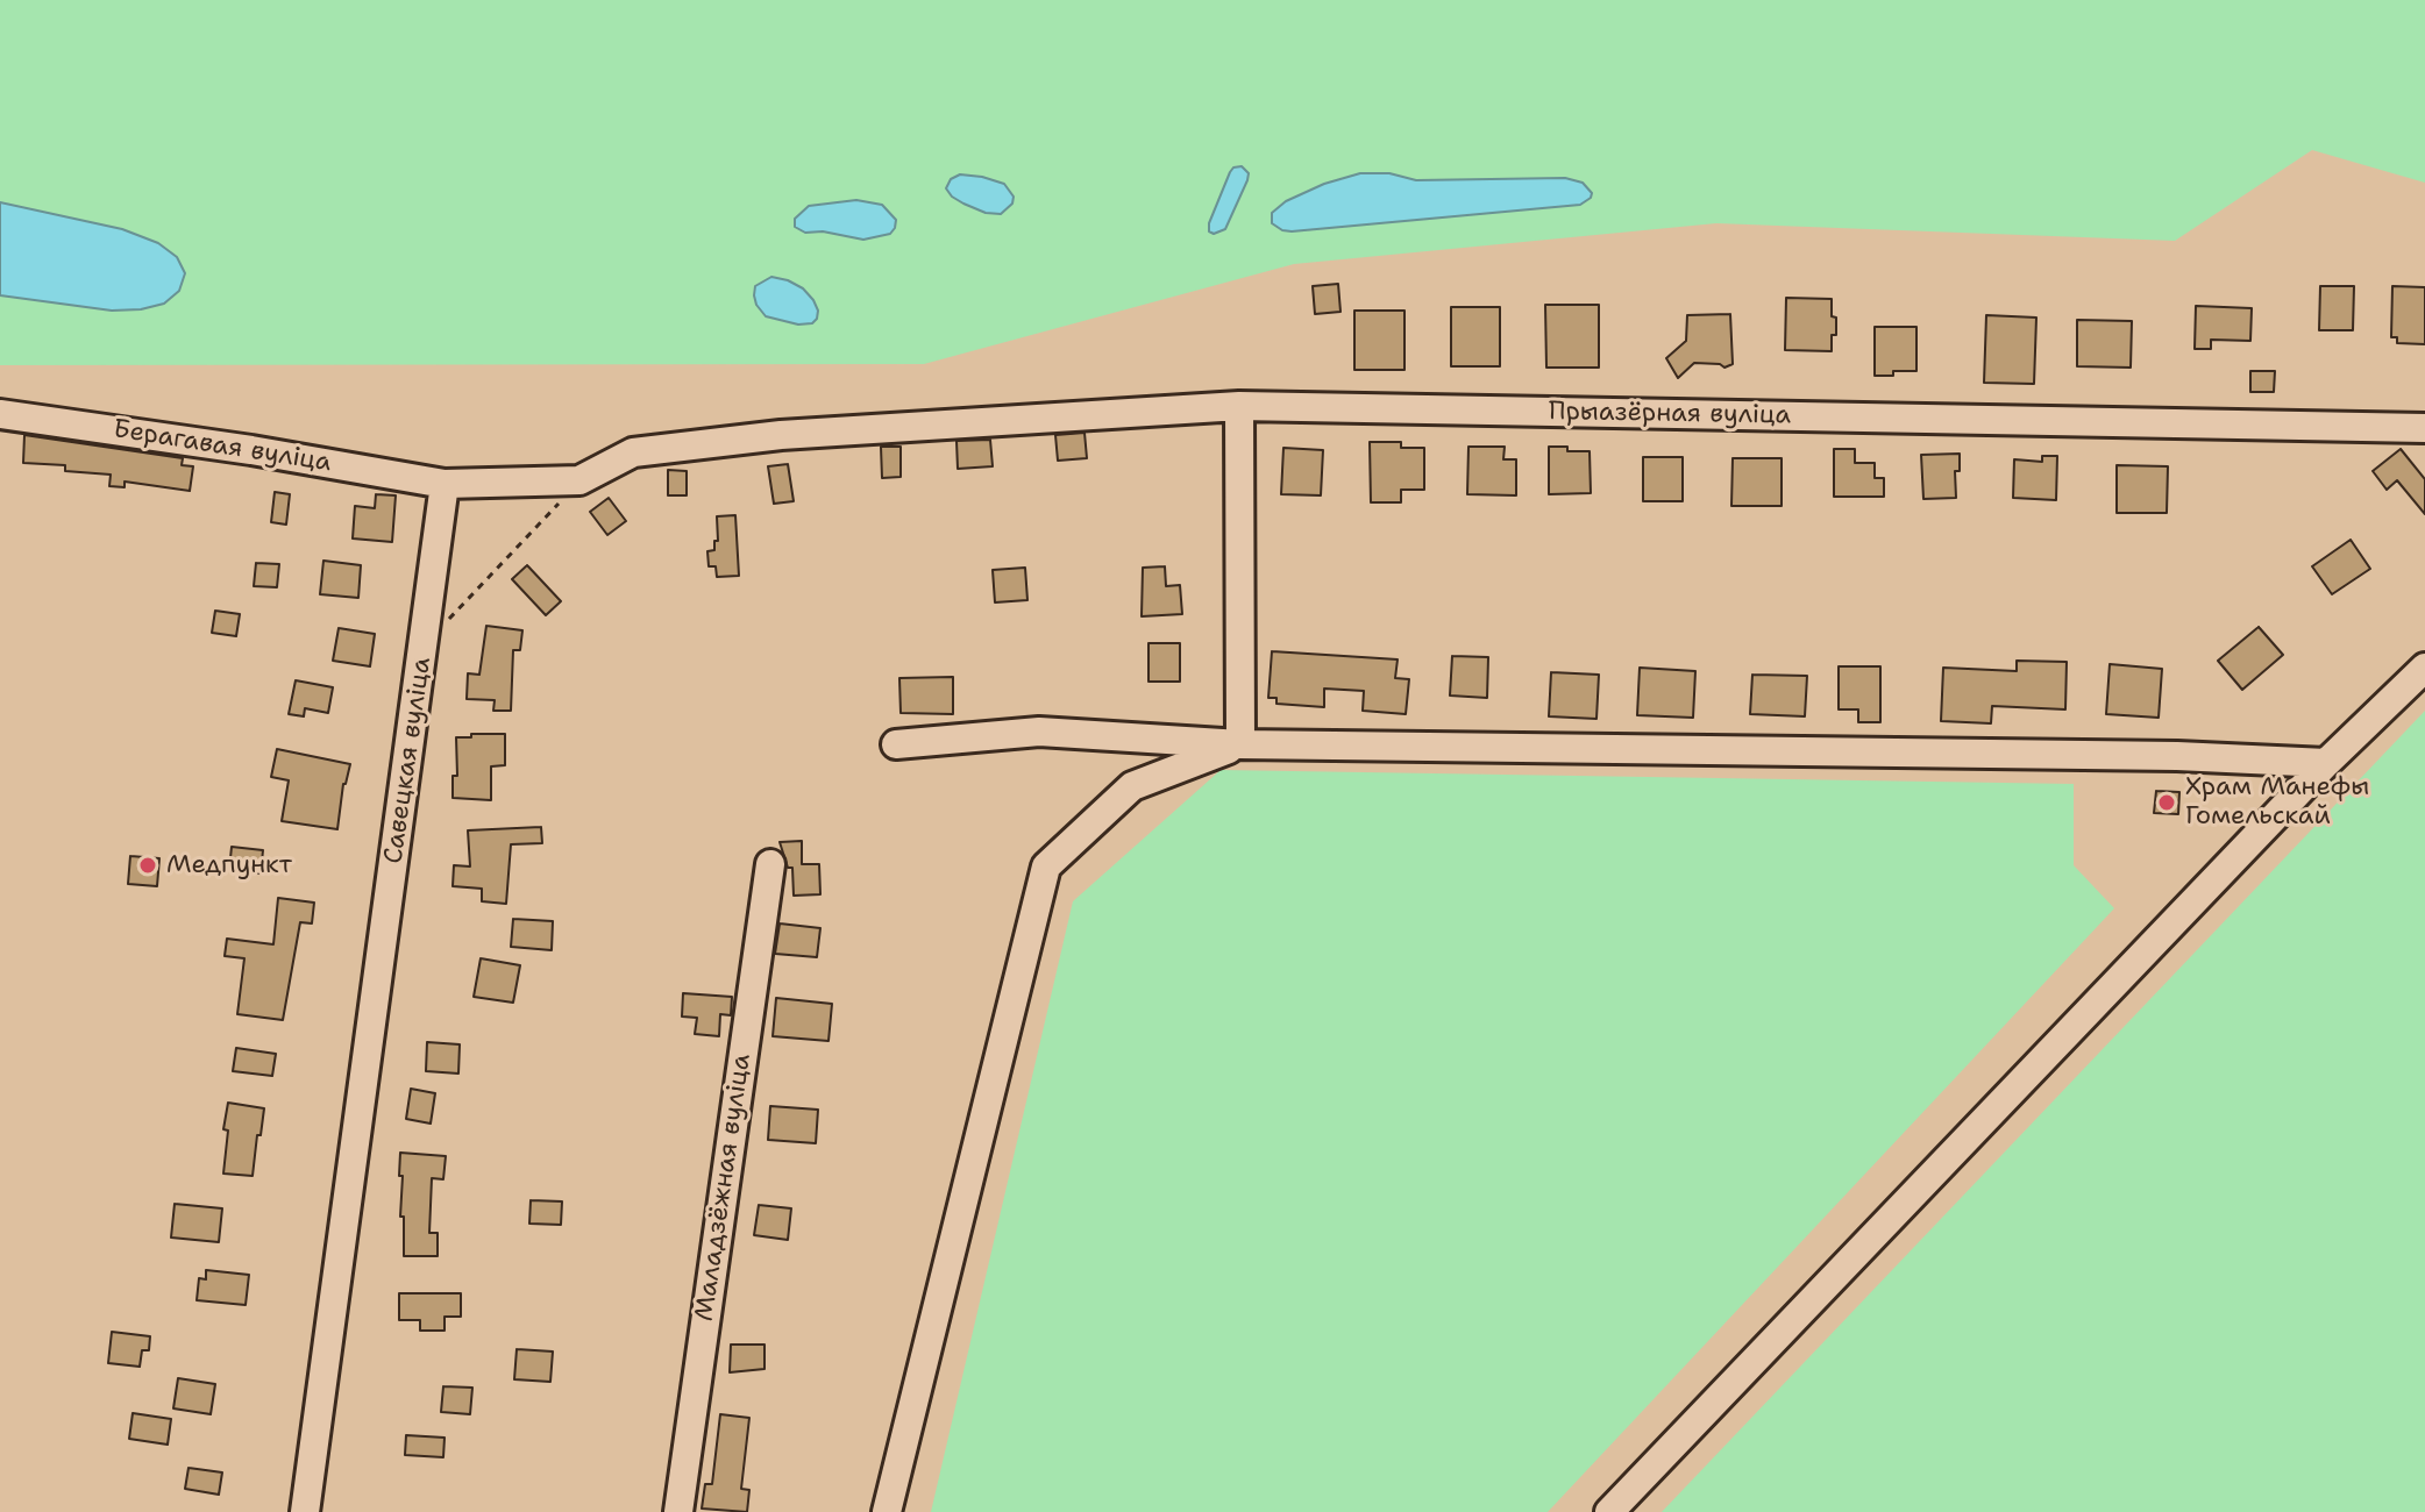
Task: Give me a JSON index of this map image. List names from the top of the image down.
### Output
{
  "streets": {
    "street": [
      "Прыазёрная вуліца",
      "Берагавая вуліца",
      "Савецкая вуліца",
      "Маладзёжная вуліца"
    ]
  },
  "crossings": [
    ["Берагавая вуліца", "Савецкая вуліца"]
  ],
  "places": ["Храм Манефы Гомельскай", "Медпункт"]
}
